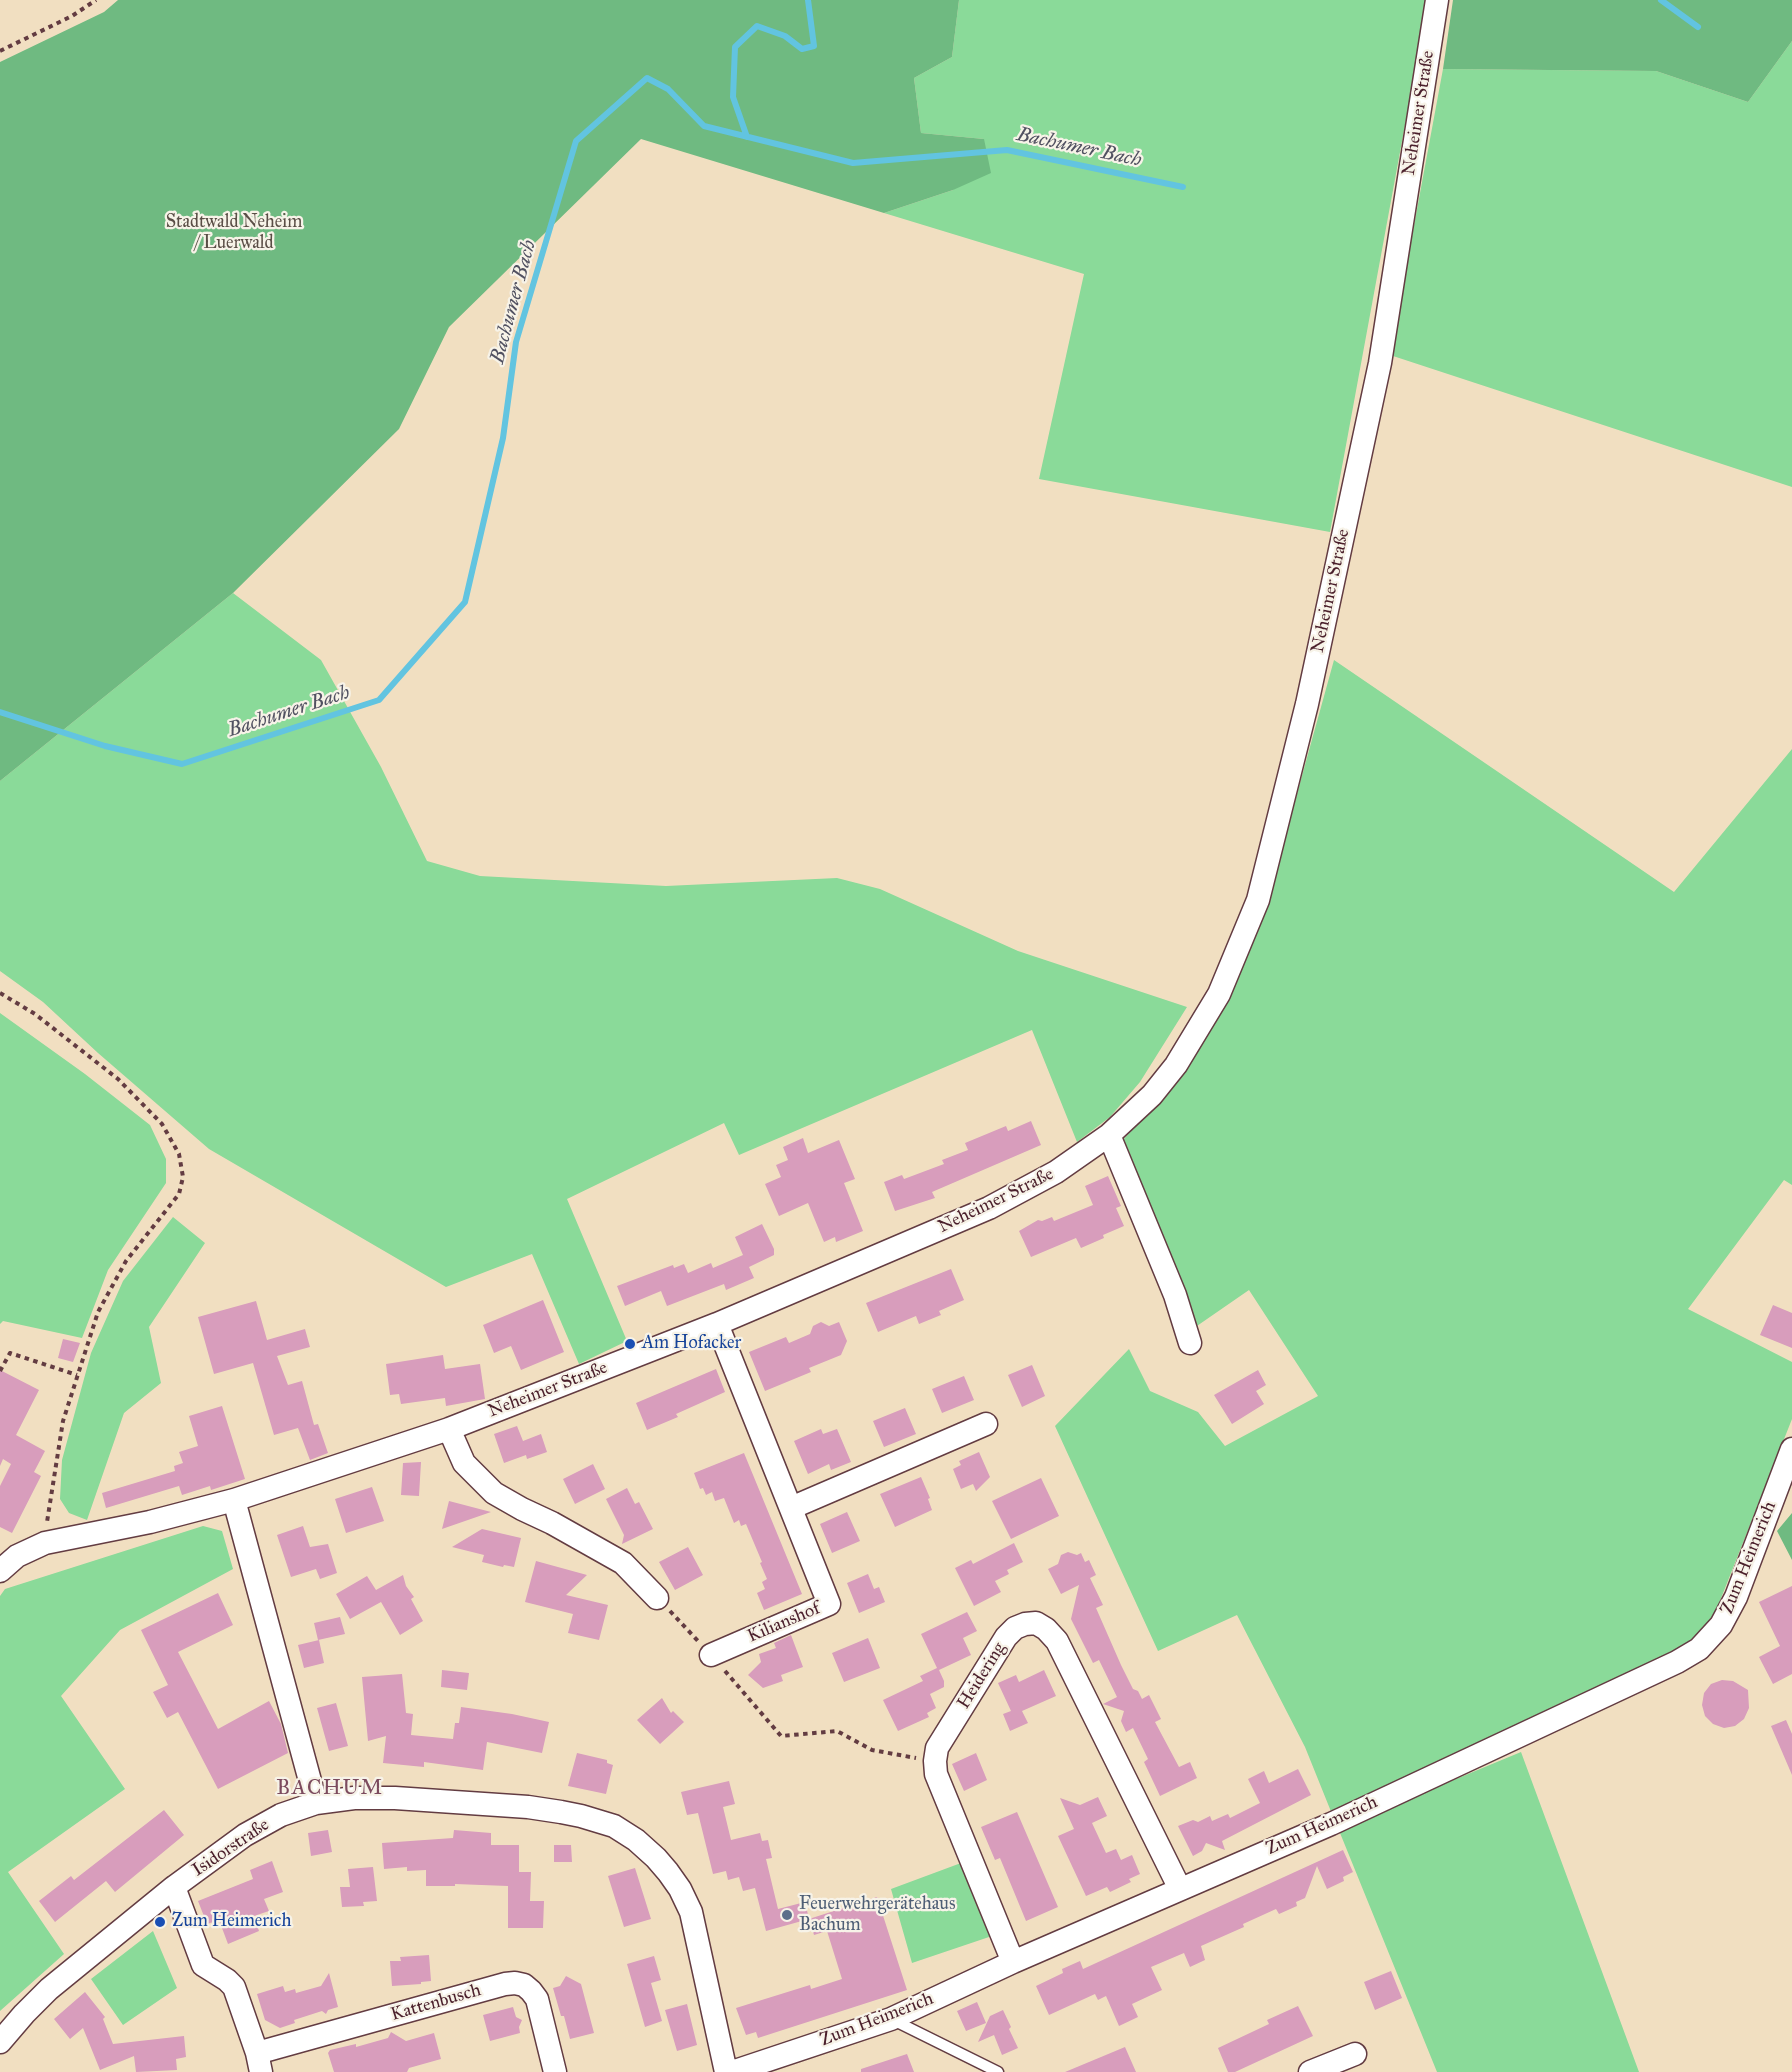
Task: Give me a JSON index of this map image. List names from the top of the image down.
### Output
{
  "streets": {
    "street": [
      "Neheimer Straße",
      "Zum Heimerich",
      "Kilianshof",
      "Heidering",
      "Isidorstraße",
      "Kattenbusch"
    ]
  },
  "crossings": [
    ["Neheimer Straße", "Kilianshof"],
    ["Zum Heimerich", "Heidering"],
    ["Isidorstraße", "Kattenbusch"]
  ],
  "districts": ["BACHUM"],
  "water": ["Bachumer Bach"],
  "parks": ["Stadtwald Neheim / Luerwald"],
  "places": ["Am Hofacker", "Feuerwehrgerätehaus Bachum", "Zum Heimerich"]
}
